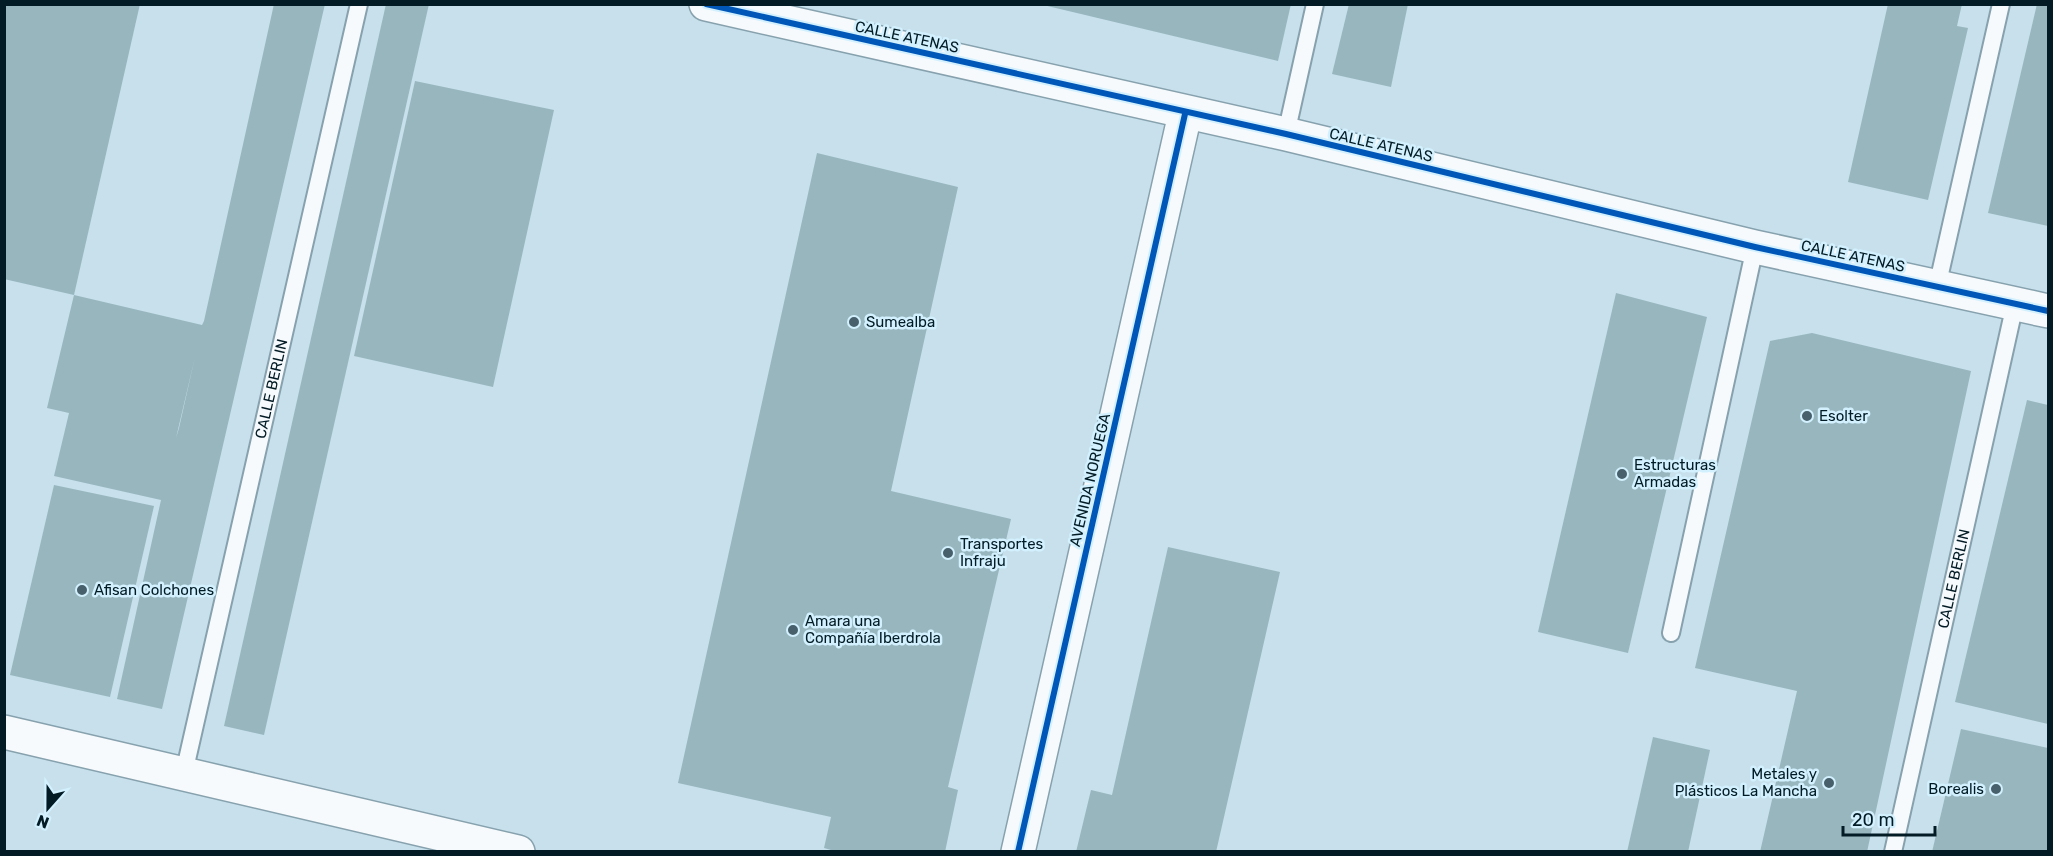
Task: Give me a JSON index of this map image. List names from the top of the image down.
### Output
{
  "streets": {
    "street": ["CALLE ATENAS", "AVENIDA NORUEGA"],
    "lane": ["CALLE BERLIN"]
  },
  "crossings": [
    ["CALLE ATENAS", "CALLE BERLIN"],
    ["CALLE ATENAS", "AVENIDA NORUEGA"]
  ],
  "places": [
    "Sumealba",
    "Esolter",
    "Estructuras Armadas",
    "Transportes Infraju",
    "Afisan Colchones",
    "Amara una Compañía Iberdrola",
    "Metales y Plásticos La Mancha",
    "Borealis"
  ],
  "scale_bar": "20 m",
  "north": "bottom"
}
